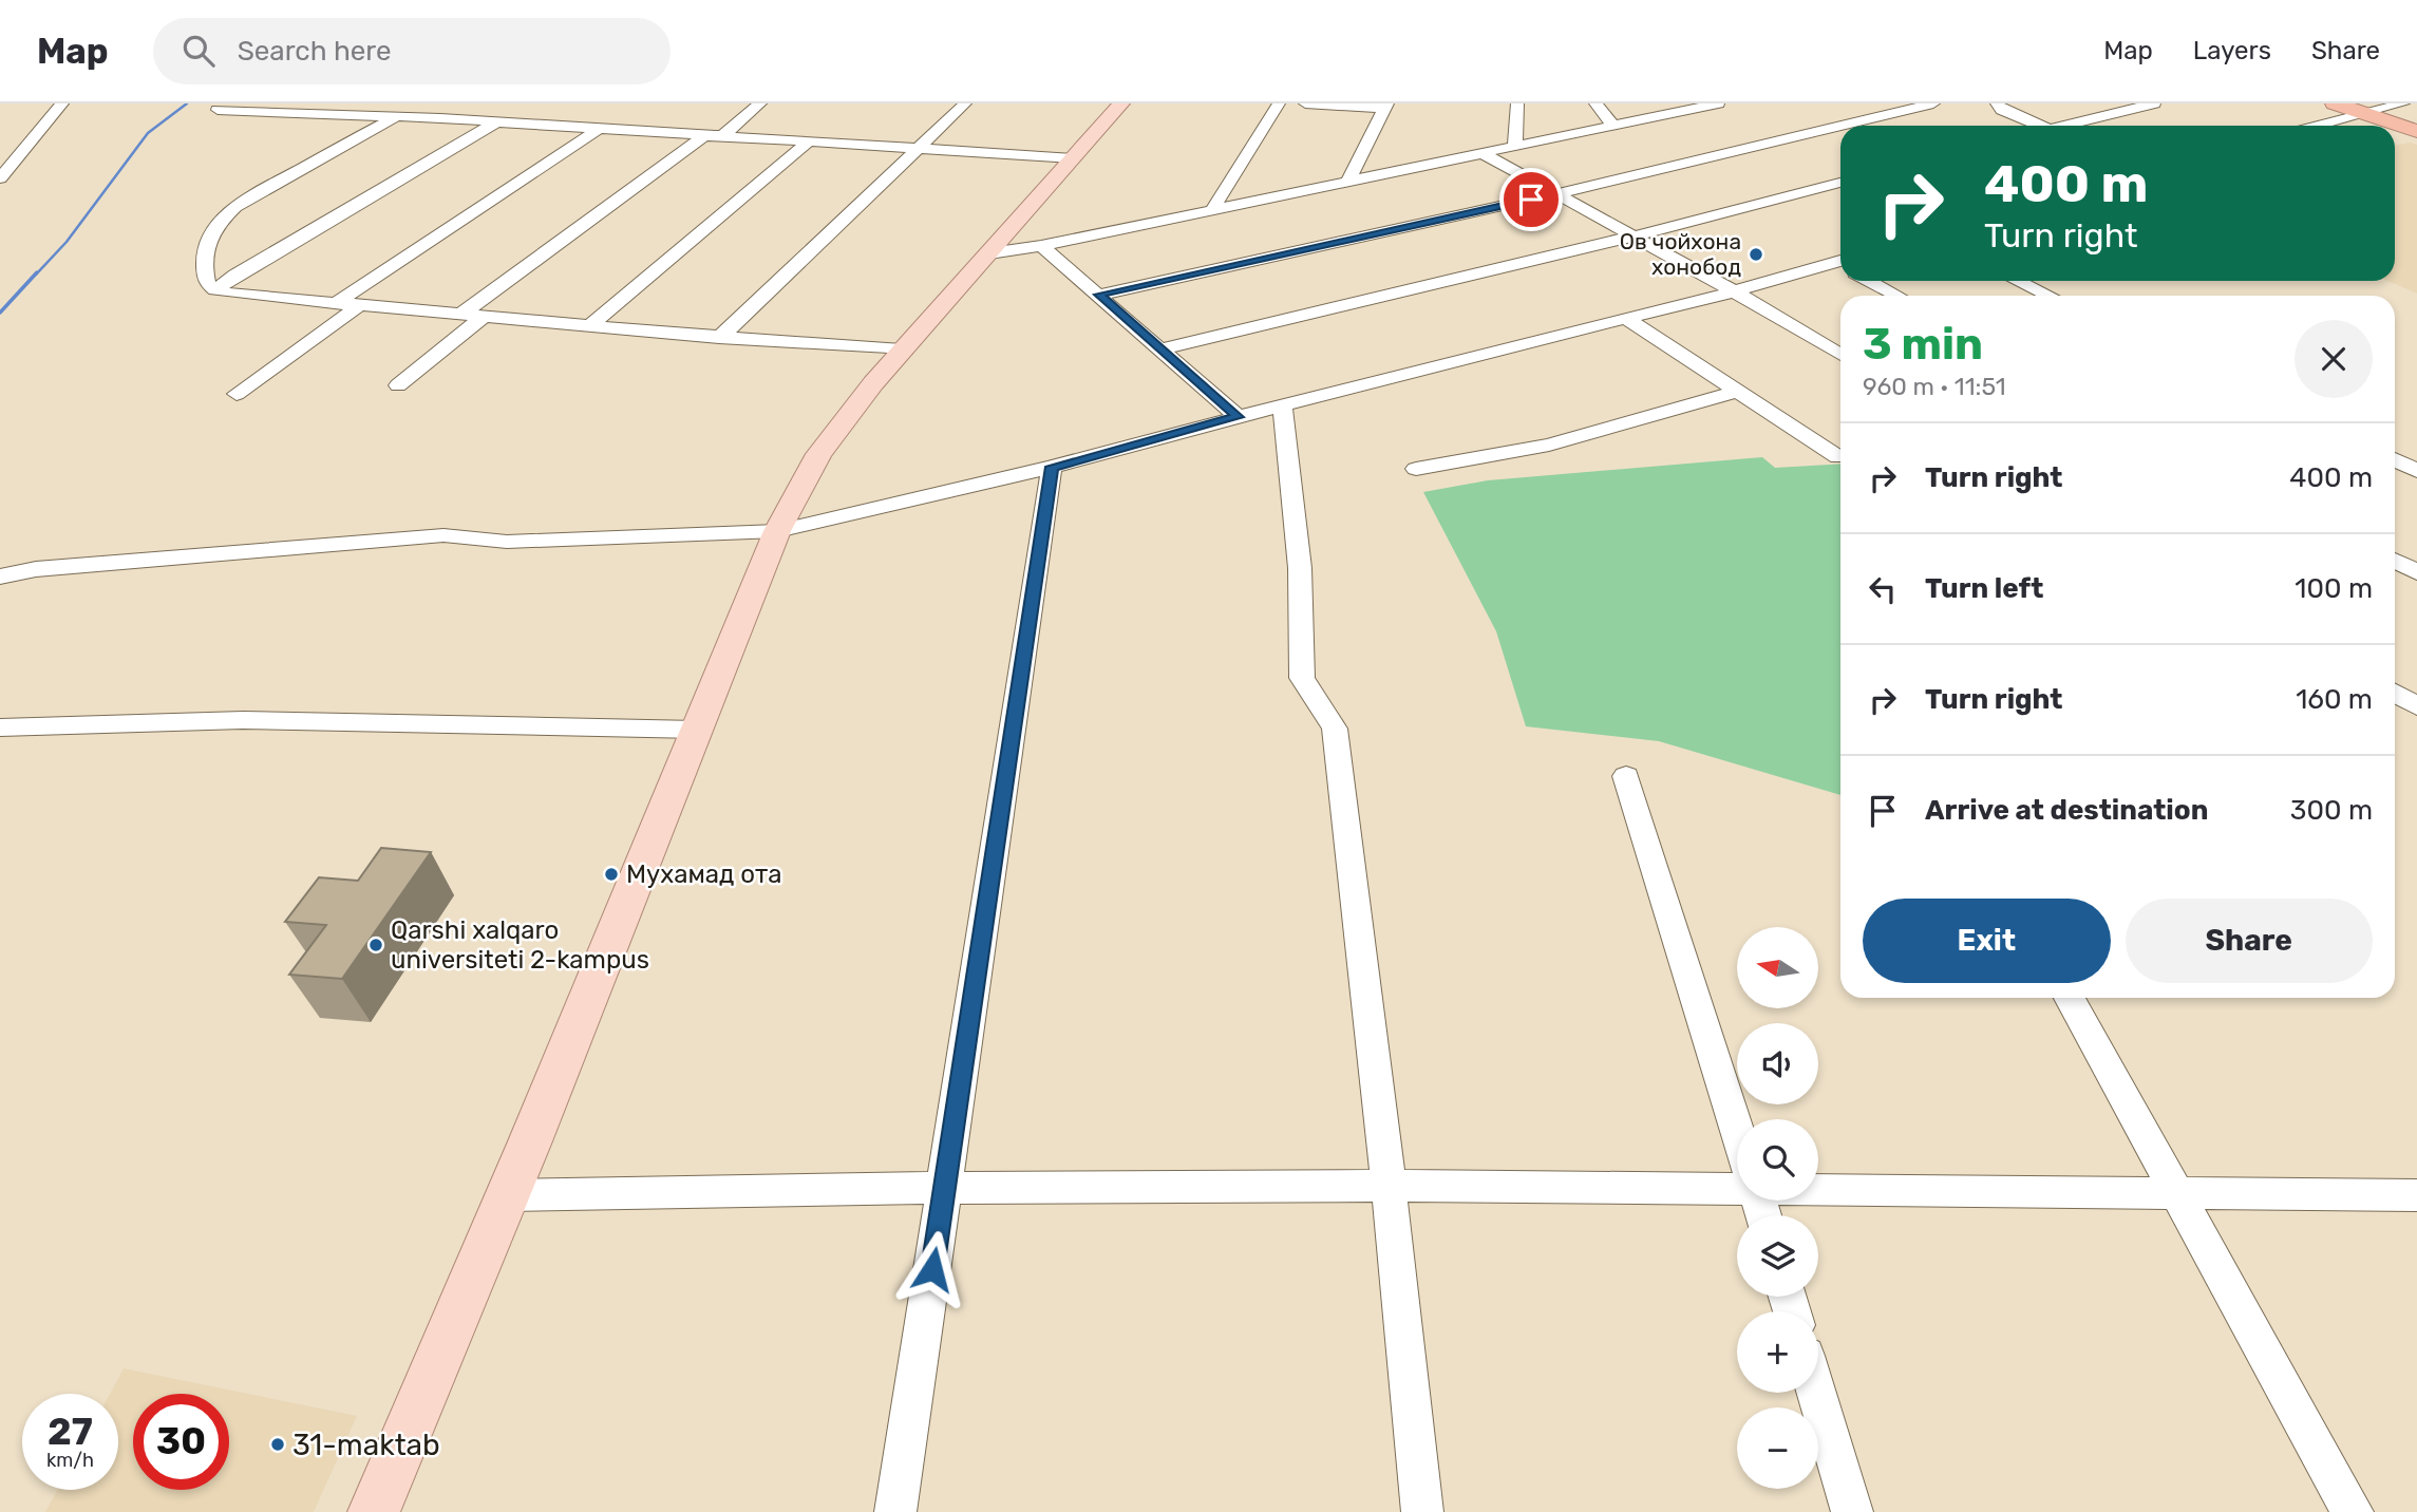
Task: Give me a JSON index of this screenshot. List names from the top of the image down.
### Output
{
  "places": [
    "Ов чойхона хонобод",
    "Мухамад ота",
    "Qarshi xalqaro universiteti 2-kampus",
    "31-maktab"
  ],
  "north": "left",
  "page": {
    "header": "Map",
    "search": "Search here",
    "nav": ["Map", "Layers", "Share"],
    "turn": ["400 m", "Turn right"],
    "heading": ["3 min", "960 m · 11:51"],
    "list": [
      {
        "name": "Turn right",
        "value": "400 m"
      },
      {
        "name": "Turn left",
        "value": "100 m"
      },
      {
        "name": "Turn right",
        "value": "160 m"
      },
      {
        "name": "Arrive at destination",
        "value": "300 m"
      }
    ],
    "buttons": ["Exit", "Share"],
    "map_buttons": ["+", "−"],
    "speed": "27 km/h",
    "limit": "30"
  }
}
